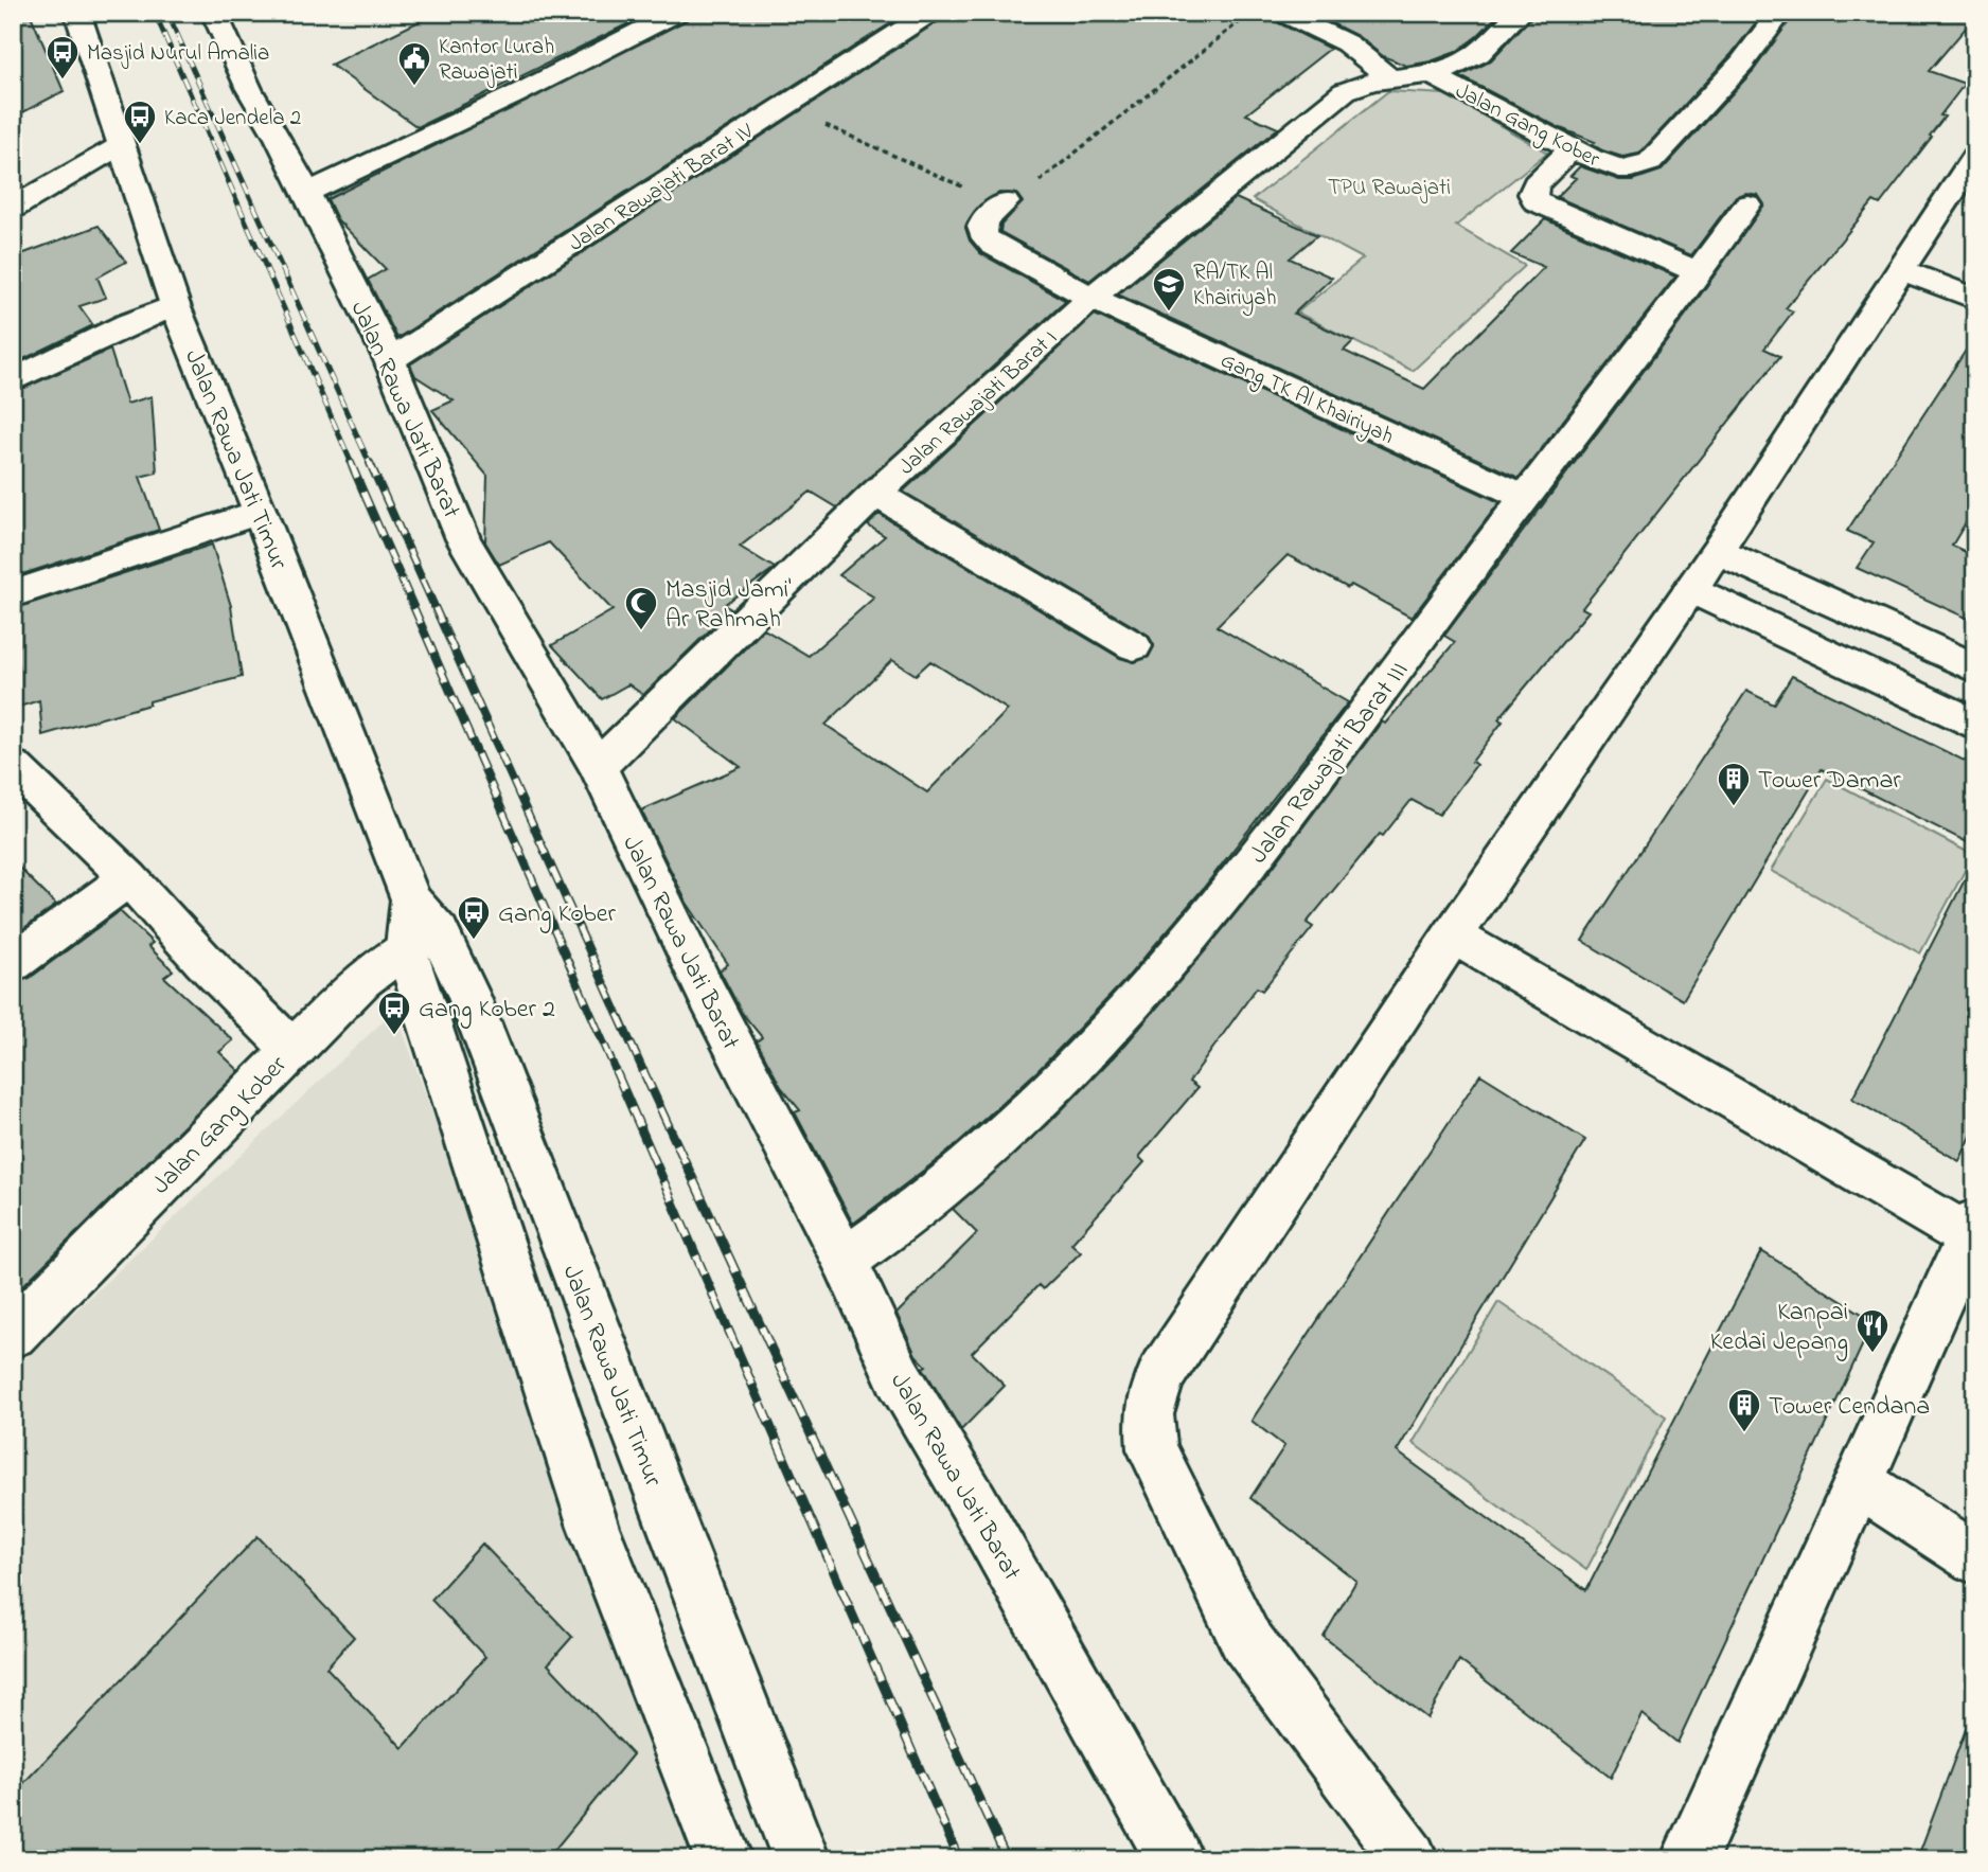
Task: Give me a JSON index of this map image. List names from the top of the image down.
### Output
{
  "streets": {
    "street": [
      "Jalan Gang Kober",
      "Jalan Rawajati Barat IV",
      "Gang TK Al Khairiyah",
      "Jalan Rawajati Barat I",
      "Jalan Rawa Jati Barat",
      "Jalan Rawa Jati Timur",
      "Jalan Rawajati Barat III"
    ]
  },
  "crossings": [
    ["Jalan Gang Kober", "Jalan Rawajati Barat I"],
    ["Jalan Gang Kober", "Jalan Rawa Jati Timur"],
    ["Jalan Rawajati Barat IV", "Jalan Rawa Jati Barat"],
    ["Gang TK Al Khairiyah", "Jalan Rawajati Barat I"],
    ["Gang TK Al Khairiyah", "Jalan Rawajati Barat III"],
    ["Jalan Rawajati Barat I", "Jalan Rawa Jati Barat"],
    ["Jalan Rawa Jati Barat", "Jalan Rawajati Barat III"]
  ],
  "parks": ["TPU Rawajati"],
  "places": {
    "bus stop": [
      "Masjid Nurul Amalia",
      "Kaca Jendela 2",
      "Gang Kober",
      "Gang Kober 2"
    ],
    "public building": ["Kantor Lurah Rawajati"],
    "school or university": ["RA/TK Al Khairiyah"],
    "mosque": ["Masjid Jami' Ar Rahmah"],
    "building": ["Tower Damar", "Tower Cendana"],
    "restaurant": ["Kanpai Kedai Jepang"]
  }
}
